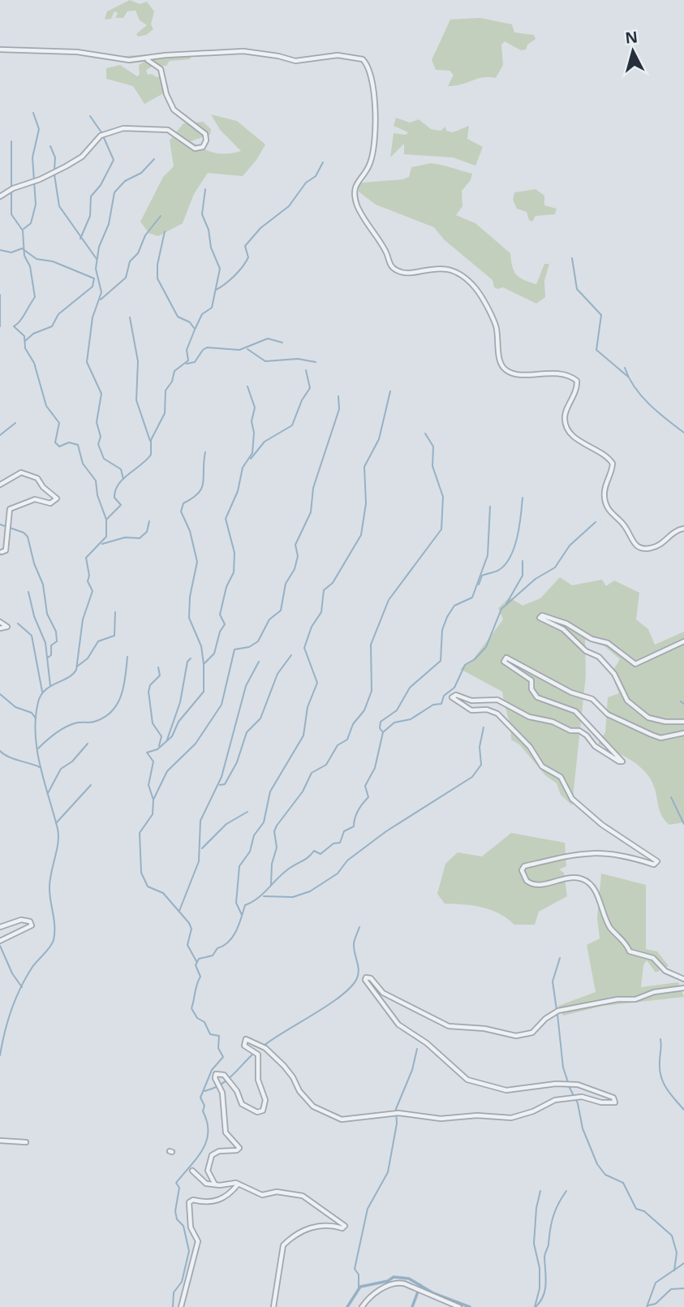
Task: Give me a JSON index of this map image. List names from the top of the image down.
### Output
{
  "north": "top"
}
